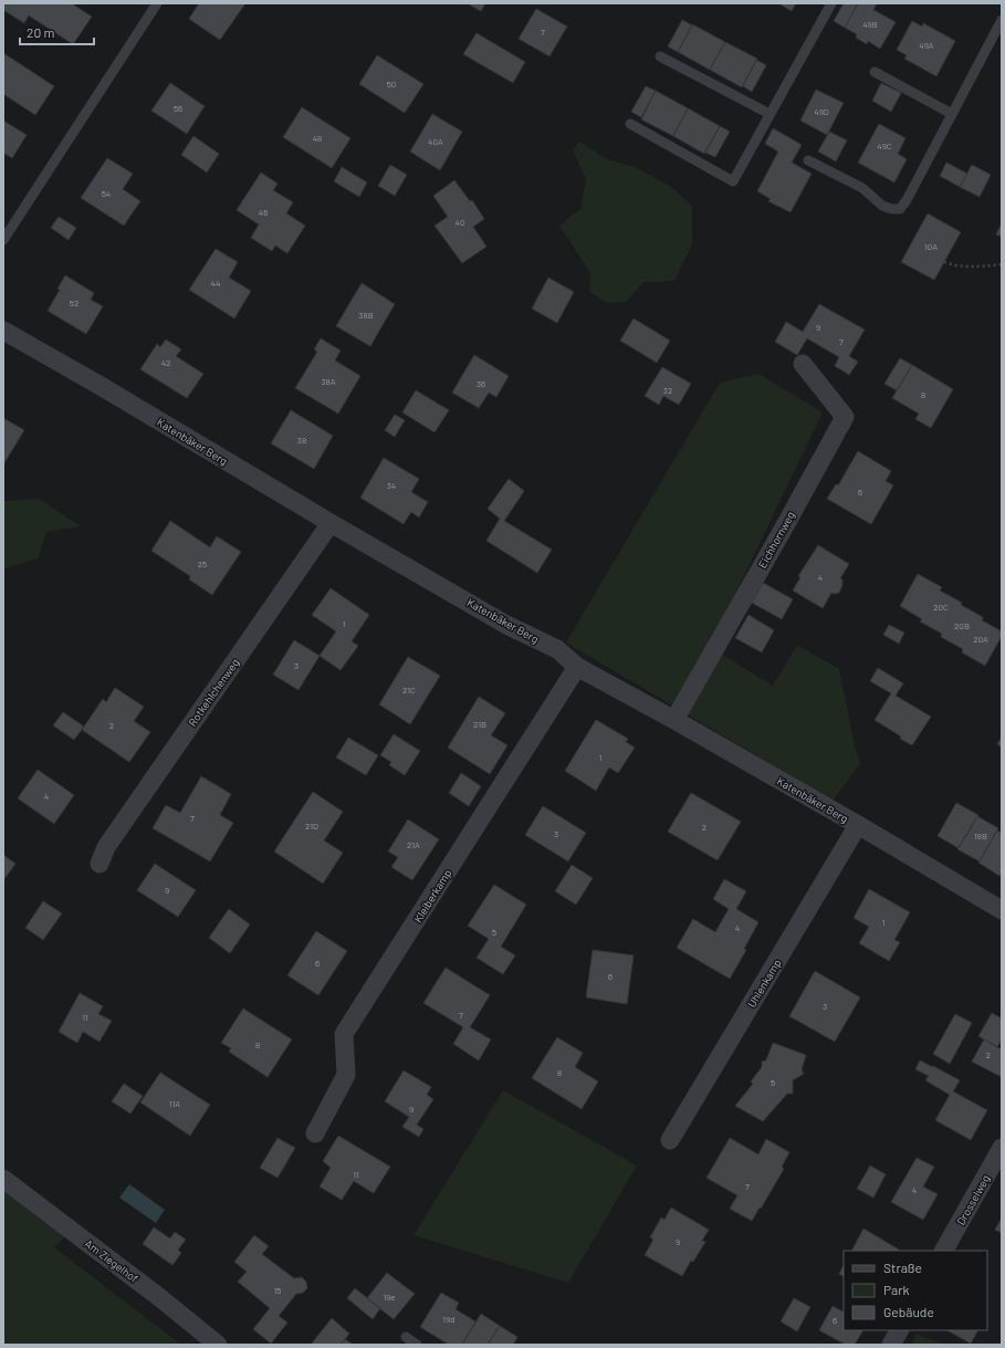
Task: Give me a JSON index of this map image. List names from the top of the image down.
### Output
{
  "streets": {
    "street": [
      "Katenbäker Berg",
      "Eichhornweg",
      "Rotkehlchenweg",
      "Kleiberkamp",
      "Uhlenkamp",
      "Drosselweg",
      "Am Ziegelhof"
    ]
  },
  "crossings": [
    ["Katenbäker Berg", "Eichhornweg"],
    ["Katenbäker Berg", "Rotkehlchenweg"],
    ["Katenbäker Berg", "Kleiberkamp"],
    ["Katenbäker Berg", "Uhlenkamp"]
  ],
  "house_numbers": [
    "49B",
    "7",
    "49A",
    "50",
    "56",
    "49D",
    "48",
    "40A",
    "49C",
    "54",
    "46",
    "40",
    "10A",
    "44",
    "52",
    "38B",
    "9",
    "7",
    "42",
    "38A",
    "36",
    "32",
    "8",
    "38",
    "34",
    "6",
    "25",
    "4",
    "20C",
    "1",
    "20B",
    "20A",
    "3",
    "21C",
    "21B",
    "2",
    "1",
    "4",
    "7",
    "21D",
    "2",
    "3",
    "18B",
    "21A",
    "9",
    "1",
    "4",
    "5",
    "6",
    "6",
    "3",
    "7",
    "11",
    "8",
    "2",
    "8",
    "5",
    "11A",
    "9",
    "11",
    "7",
    "4",
    "9",
    "15",
    "19e",
    "19d",
    "6"
  ],
  "legend": ["Straße", "Park", "Gebäude"],
  "scale_bar": "20 m"
}
